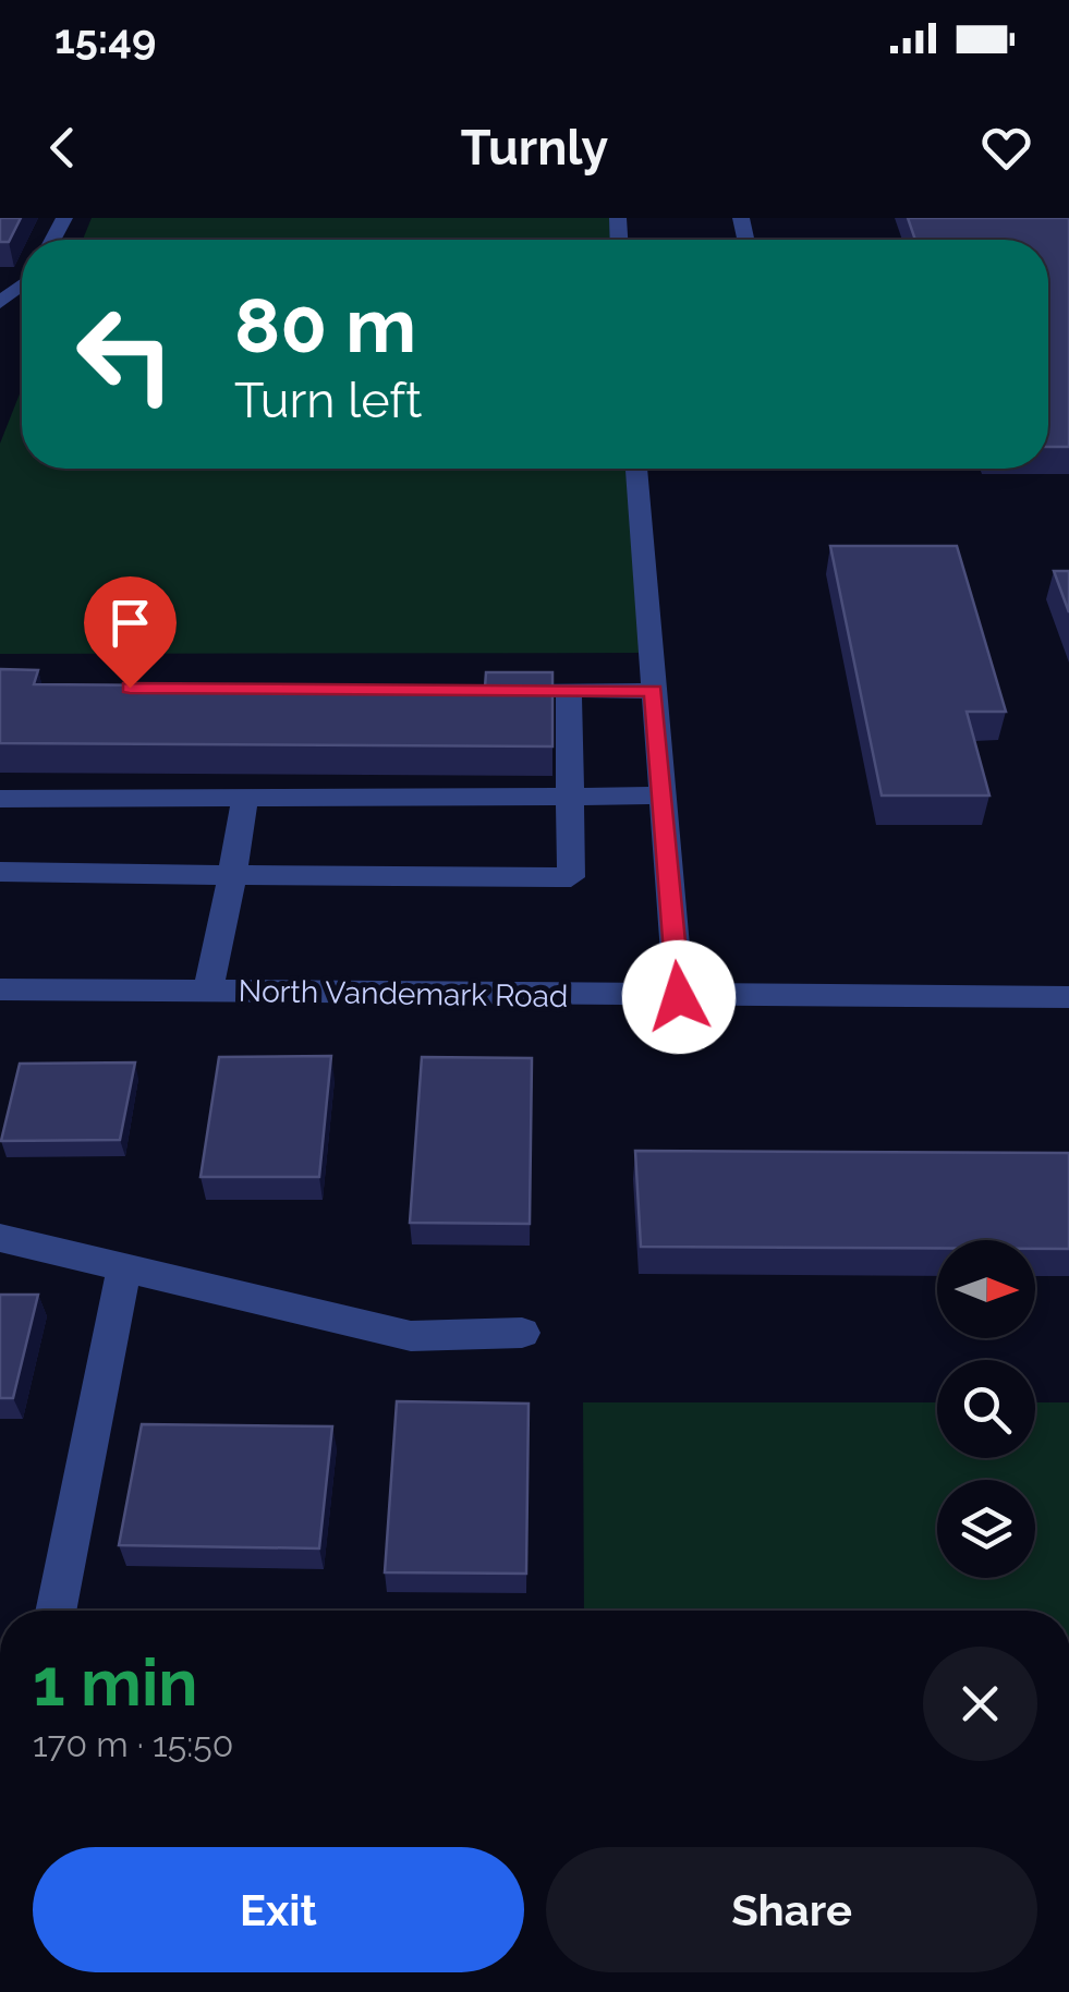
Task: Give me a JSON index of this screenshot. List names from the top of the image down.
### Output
{
  "streets": {
    "street": ["North Vandemark Road"]
  },
  "north": "right",
  "page": {
    "status": "15:49",
    "header": "Turnly",
    "turn": ["80 m", "Turn left"],
    "heading": ["1 min", "170 m · 15:50"],
    "buttons": ["Exit", "Share"]
  }
}
